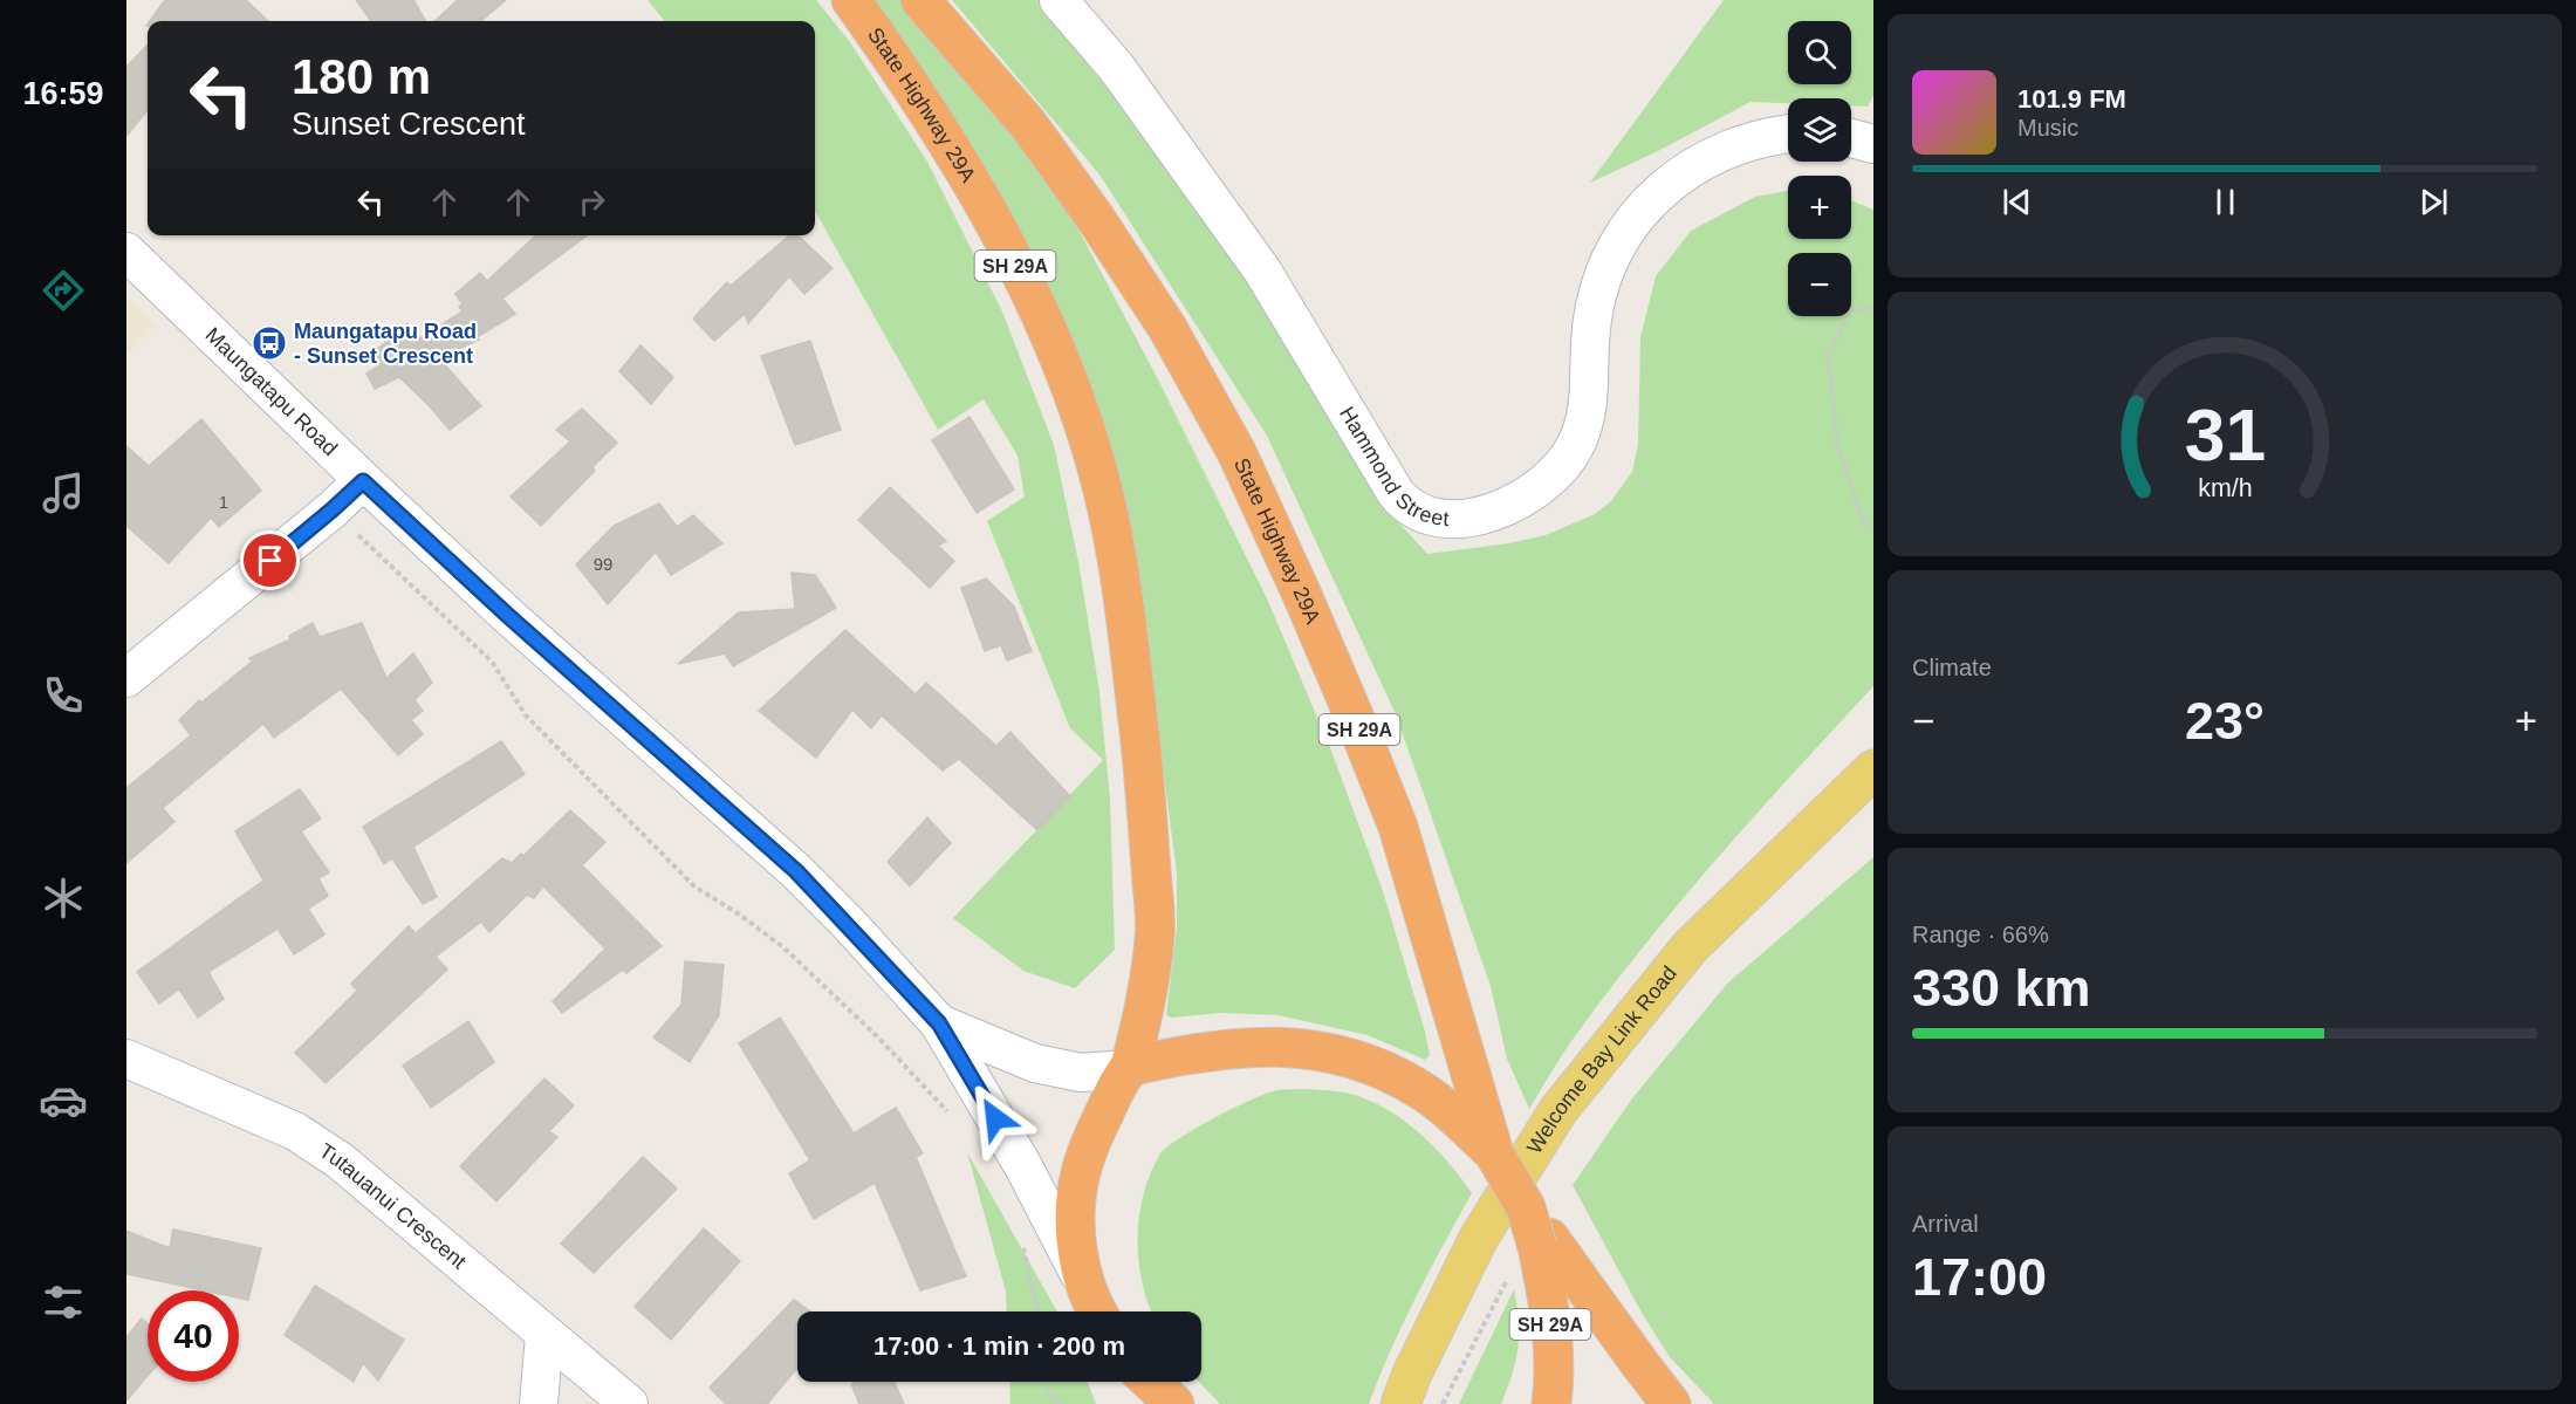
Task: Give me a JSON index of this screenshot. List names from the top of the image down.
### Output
{
  "streets": {
    "highway": ["State Highway 29A", "SH 29A"],
    "main road": ["Welcome Bay Link Road"],
    "street": ["Maungatapu Road", "Hammond Street", "Tutauanui Crescent"]
  },
  "crossings": [
    ["State Highway 29A", "SH 29A"],
    ["State Highway 29A", "Maungatapu Road"],
    ["SH 29A", "Maungatapu Road"]
  ],
  "places": {
    "bus stop": ["Maungatapu Road - Sunset Crescent"]
  },
  "house_numbers": ["1", "99"],
  "page": {
    "tabs": "16:59",
    "map_buttons": ["+", "−"],
    "turn": ["180 m", "Sunset Crescent"],
    "song": ["101.9 FM", "Music"],
    "tile": [
      "Climate",
      ["Range · 66%", "330 km"],
      ["Arrival", "17:00"]
    ],
    "heat": ["−", "23°", "+"],
    "limit": "40",
    "trip": "17:00 · 1 min · 200 m",
    "gauge": ["31", "km/h"]
  }
}
